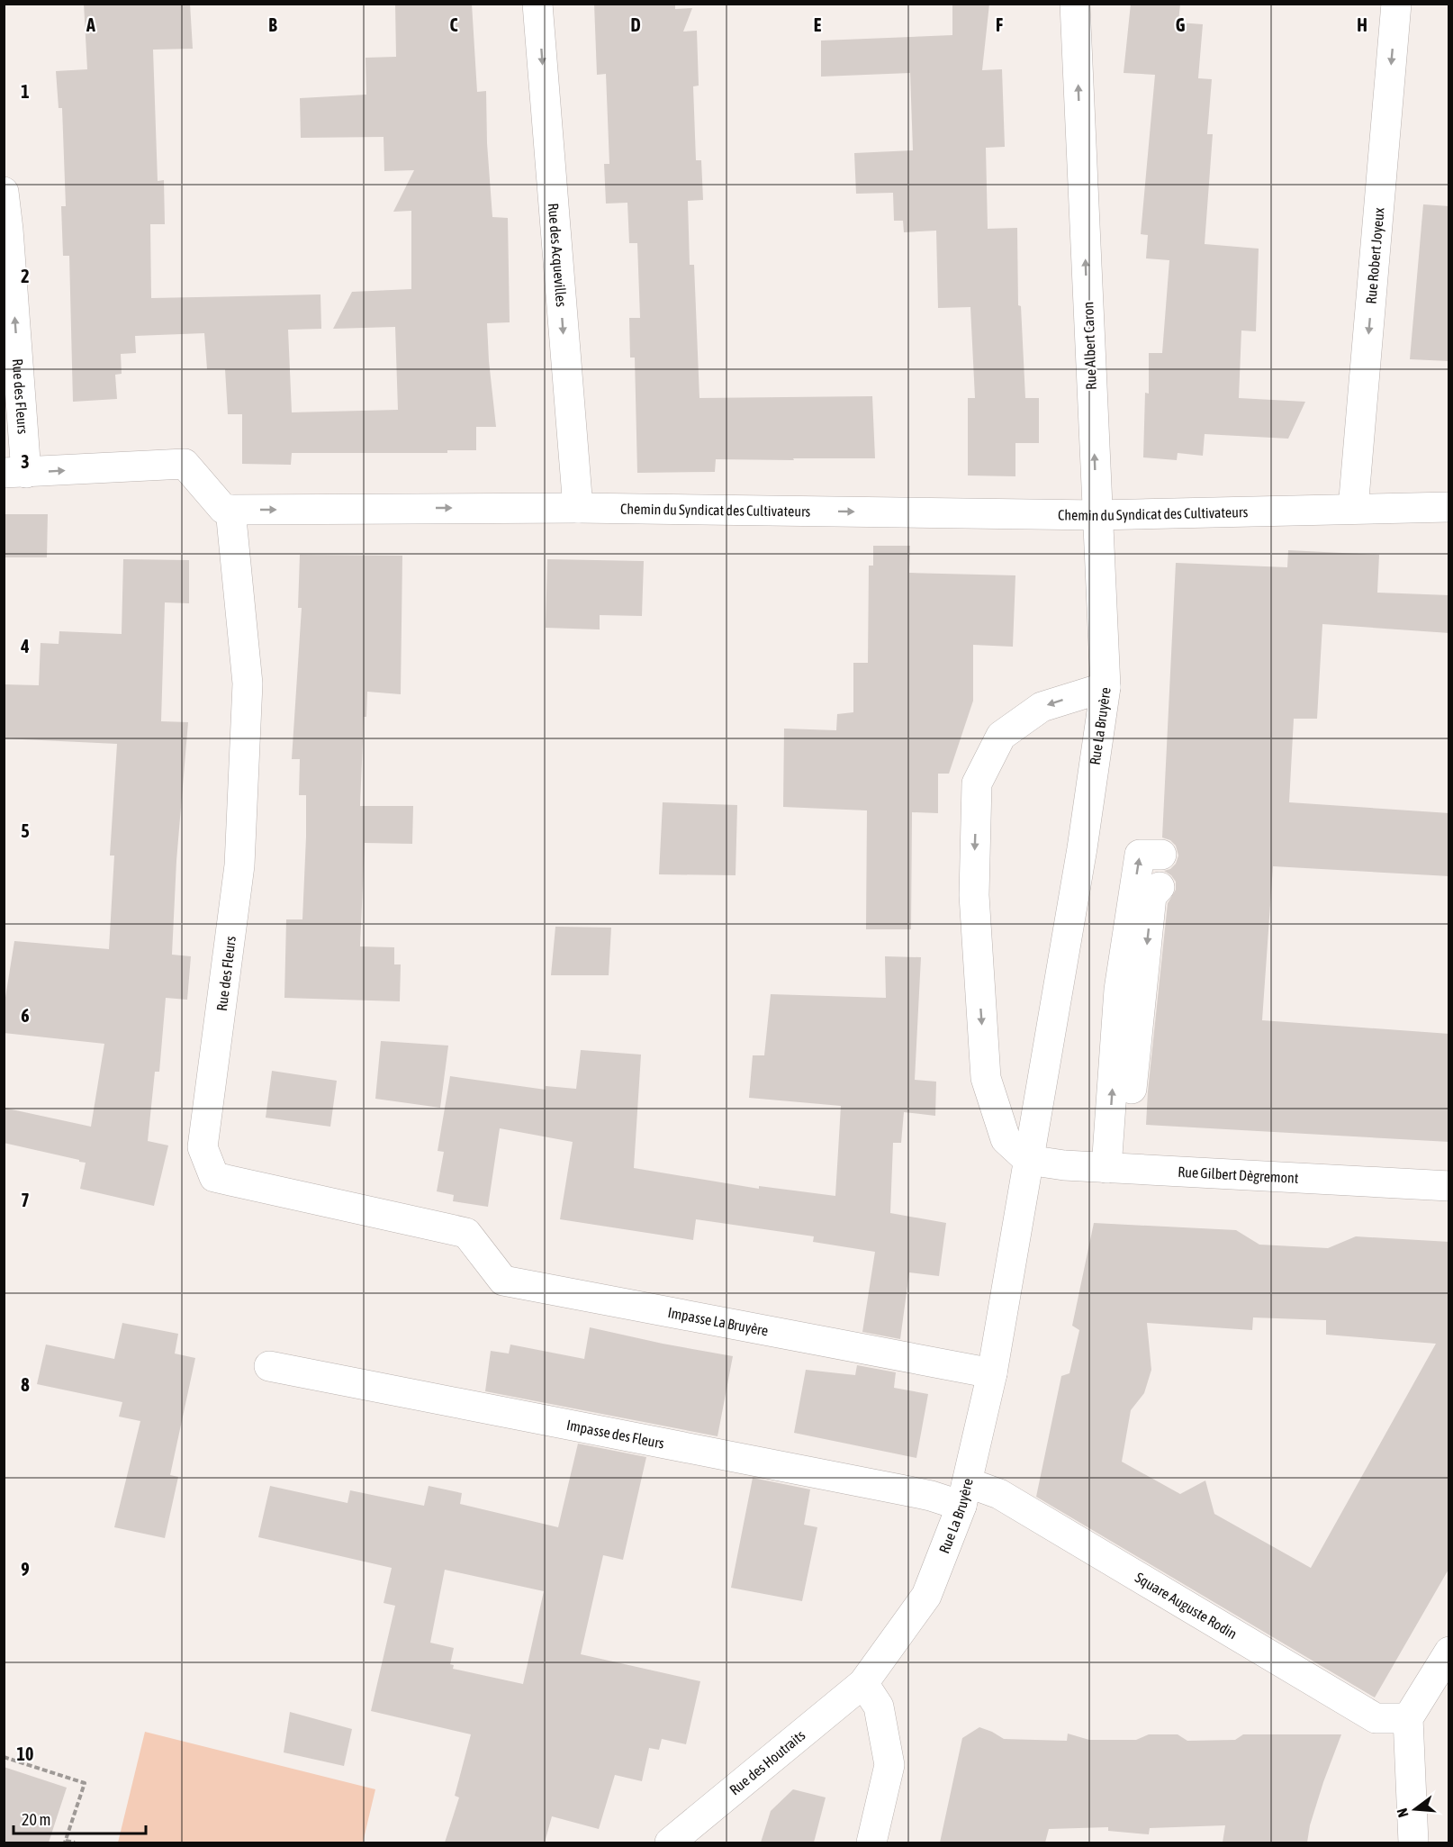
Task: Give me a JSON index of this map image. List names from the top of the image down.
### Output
{
  "streets": {
    "street": [
      "Rue des Acquevilles",
      "Rue Robert Joyeux",
      "Rue Albert Caron",
      "Rue des Fleurs",
      "Chemin du Syndicat des Cultivateurs",
      "Rue La Bruyère",
      "Rue Gilbert Dègremont",
      "Impasse La Bruyère",
      "Impasse des Fleurs",
      "Square Auguste Rodin",
      "Rue des Houtraits"
    ]
  },
  "crossings": [
    ["Rue des Acquevilles", "Chemin du Syndicat des Cultivateurs"],
    ["Rue Robert Joyeux", "Chemin du Syndicat des Cultivateurs"],
    ["Rue Albert Caron", "Chemin du Syndicat des Cultivateurs"],
    ["Rue Albert Caron", "Rue La Bruyère"],
    ["Rue des Fleurs", "Chemin du Syndicat des Cultivateurs"],
    ["Rue des Fleurs", "Impasse La Bruyère"],
    ["Rue La Bruyère", "Rue Gilbert Dègremont"],
    ["Rue La Bruyère", "Impasse La Bruyère"],
    ["Rue La Bruyère", "Impasse des Fleurs"],
    ["Rue La Bruyère", "Square Auguste Rodin"],
    ["Rue La Bruyère", "Rue des Houtraits"],
    ["Impasse des Fleurs", "Square Auguste Rodin"]
  ],
  "one_way": [
    "Rue des Acquevilles",
    "Rue Robert Joyeux",
    "Rue Albert Caron",
    "Chemin du Syndicat des Cultivateurs"
  ],
  "scale_bar": "20 m",
  "north": "left",
  "grid": {
    "columns": [
      "A",
      "B",
      "C",
      "D",
      "E",
      "F",
      "G",
      "H"
    ],
    "rows": [
      "1",
      "2",
      "3",
      "4",
      "5",
      "6",
      "7",
      "8",
      "9",
      "10"
    ]
  }
}
